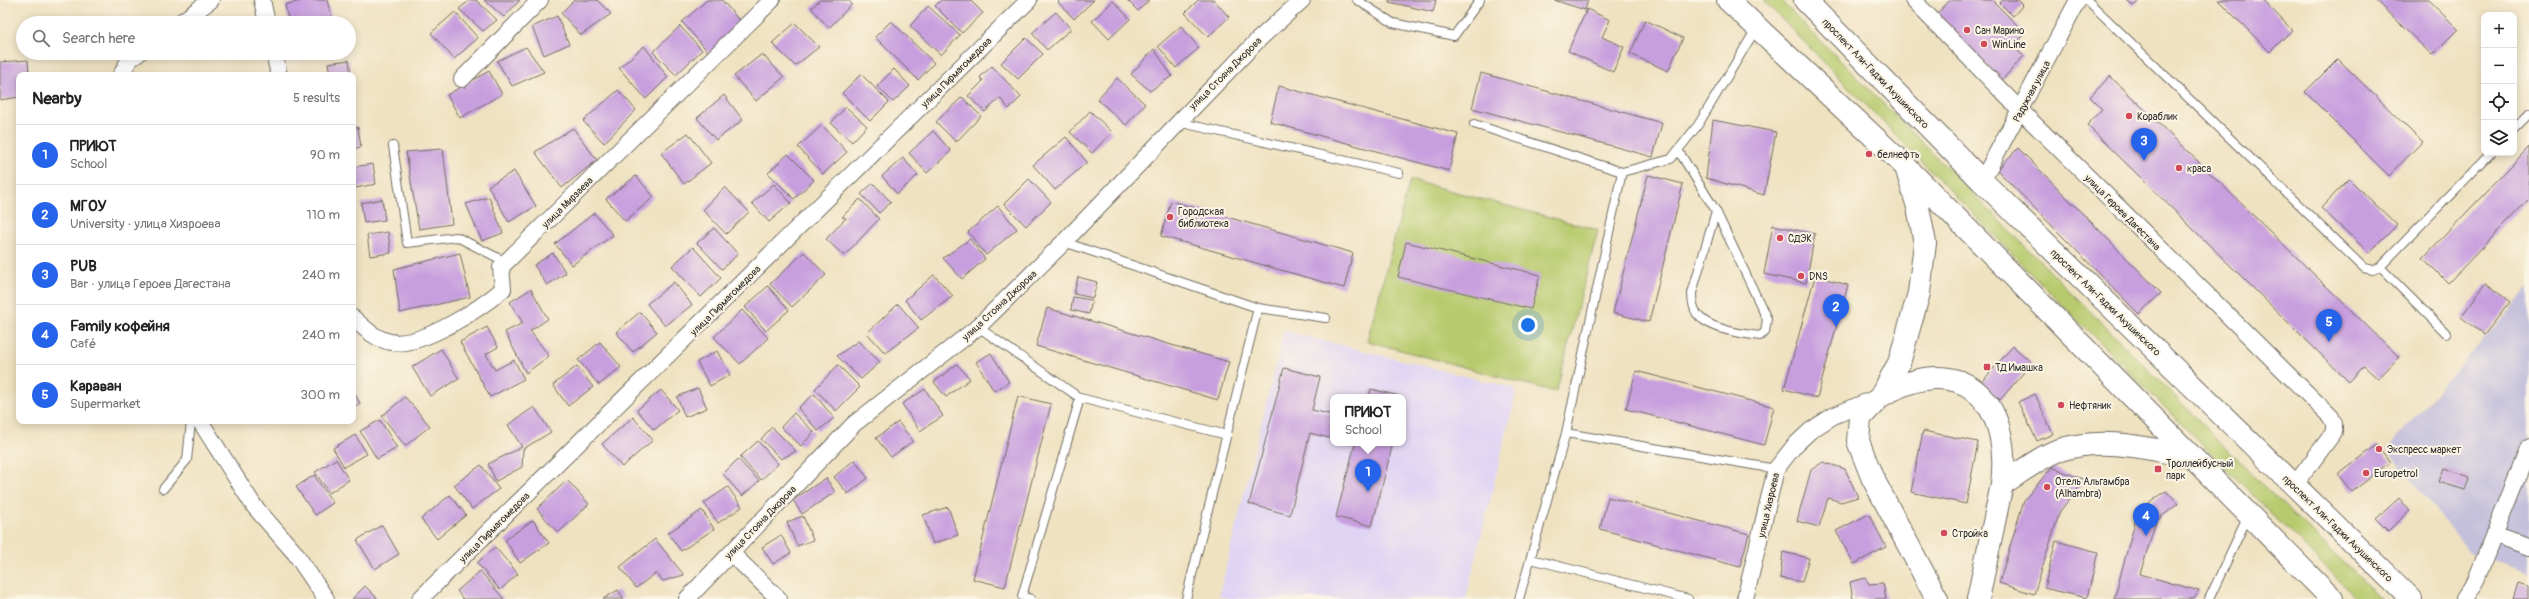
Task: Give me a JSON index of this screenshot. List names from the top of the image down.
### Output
{
  "streets": {
    "main road": ["проспект Али-Гаджи Акушинского"],
    "street": [
      "улица Пирмагомедова",
      "улица Стояна Джорова",
      "Радужная улица",
      "улица Мирзаева",
      "улица Героев Дагестана",
      "улица Хизроева"
    ]
  },
  "crossings": [
    ["проспект Али-Гаджи Акушинского", "Радужная улица"],
    ["проспект Али-Гаджи Акушинского", "улица Героев Дагестана"],
    ["Радужная улица", "улица Героев Дагестана"]
  ],
  "places": {
    "other": [
      "Сан Марино",
      "WinLine",
      "Кораблик",
      "белнефть",
      "краса",
      "Городская библиотека",
      "СДЭК",
      "DNS",
      "Нефтяник",
      "Экспресс маркет",
      "Europetrol",
      "Отель Альгамбра (Alhambra)",
      "Стройка"
    ],
    "transit": ["ТД Имашка", "Троллейбусный парк"]
  },
  "page": {
    "map_buttons": ["+", "−"],
    "search": "Search here",
    "heading": ["Nearby", "5 results"],
    "list": [
      {
        "mark": "1",
        "name": "ПРИЮТ",
        "note": "School",
        "value": "90 m"
      },
      {
        "mark": "2",
        "name": "МГОУ",
        "note": "University · улица Хизроева",
        "value": "110 m"
      },
      {
        "mark": "3",
        "name": "PUB",
        "note": "Bar · улица Героев Дагестана",
        "value": "240 m"
      },
      {
        "mark": "4",
        "name": "Family кофейня",
        "note": "Café",
        "value": "240 m"
      },
      {
        "mark": "5",
        "name": "Караван",
        "note": "Supermarket",
        "value": "300 m"
      }
    ],
    "pins": [
      "3",
      "2",
      "5",
      "1",
      "4"
    ],
    "popup": ["ПРИЮТ", "School"]
  }
}
